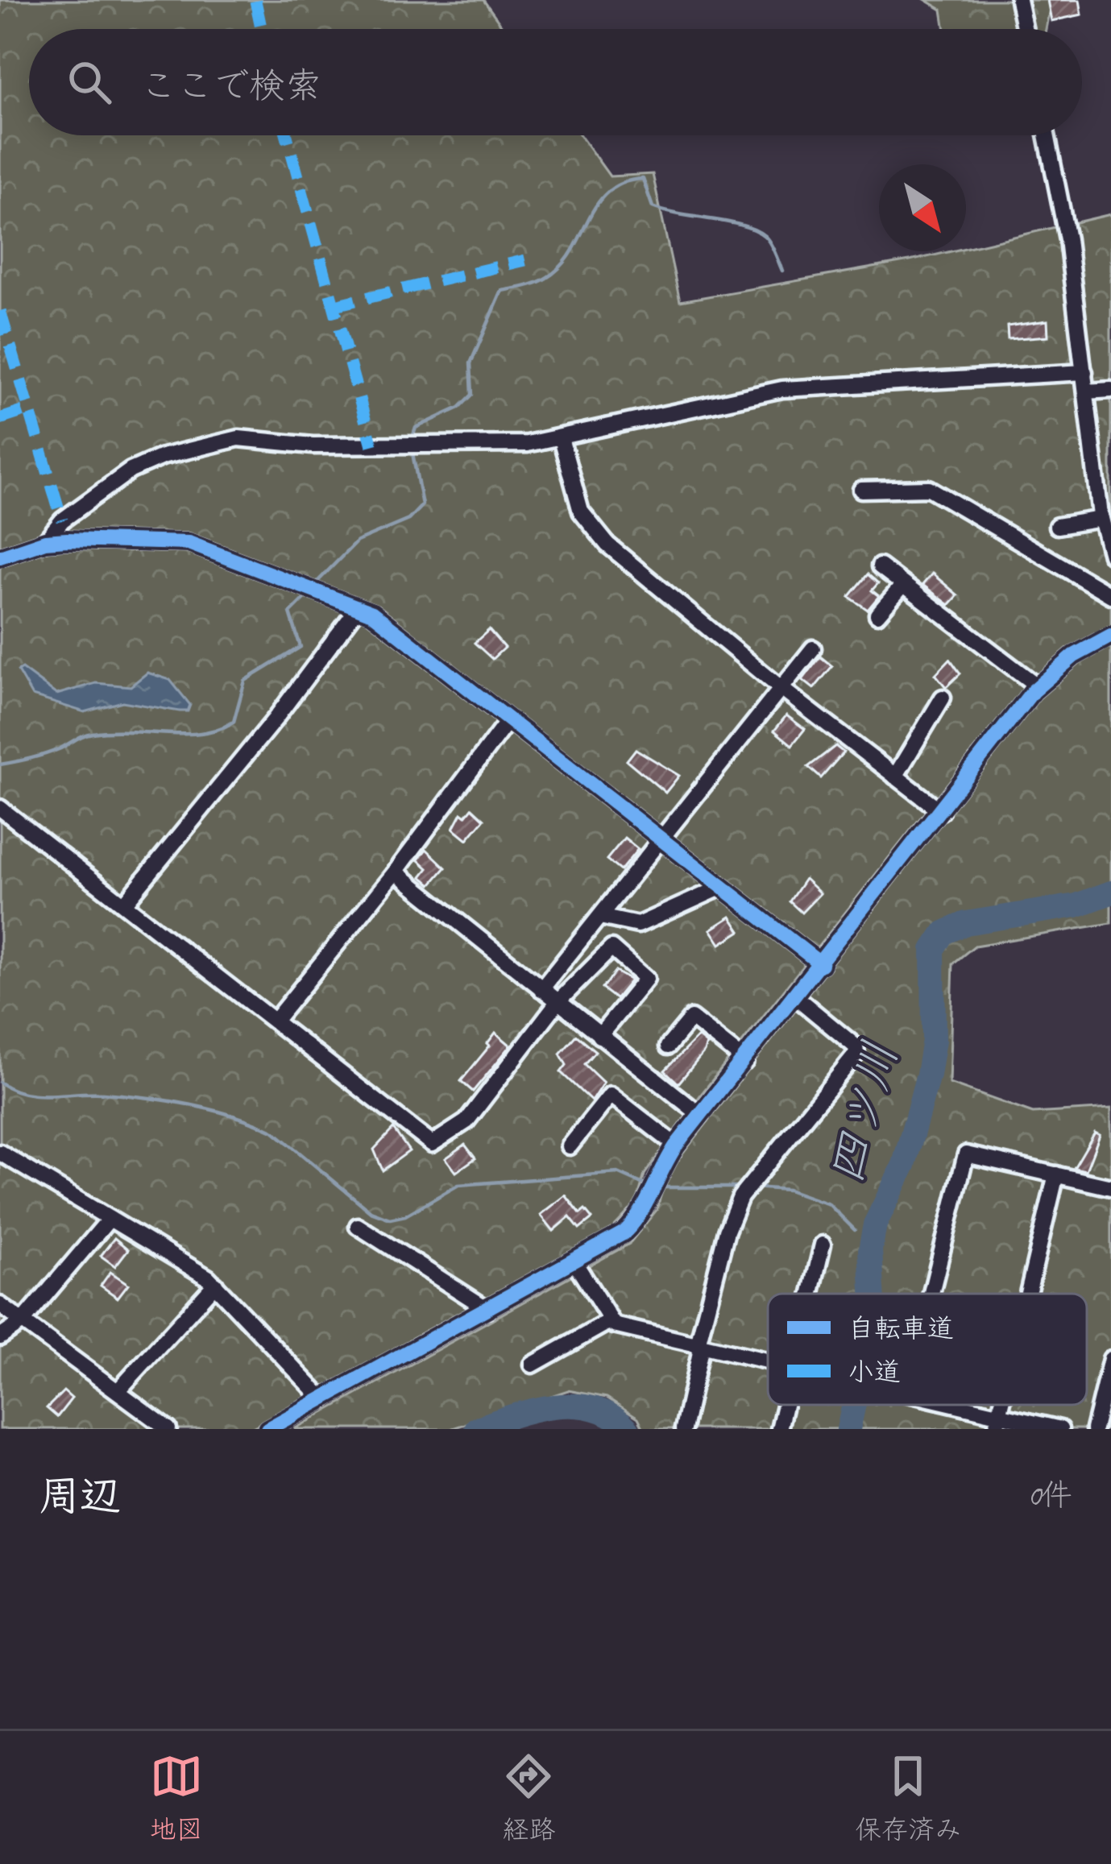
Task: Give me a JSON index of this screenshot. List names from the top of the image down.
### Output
{
  "water": ["四ツ川"],
  "legend": ["自転車道", "小道"],
  "north": "bottom right",
  "page": {
    "search": "ここで検索",
    "heading": ["周辺", "0件"],
    "nav": ["地図", "経路", "保存済み"]
  }
}
